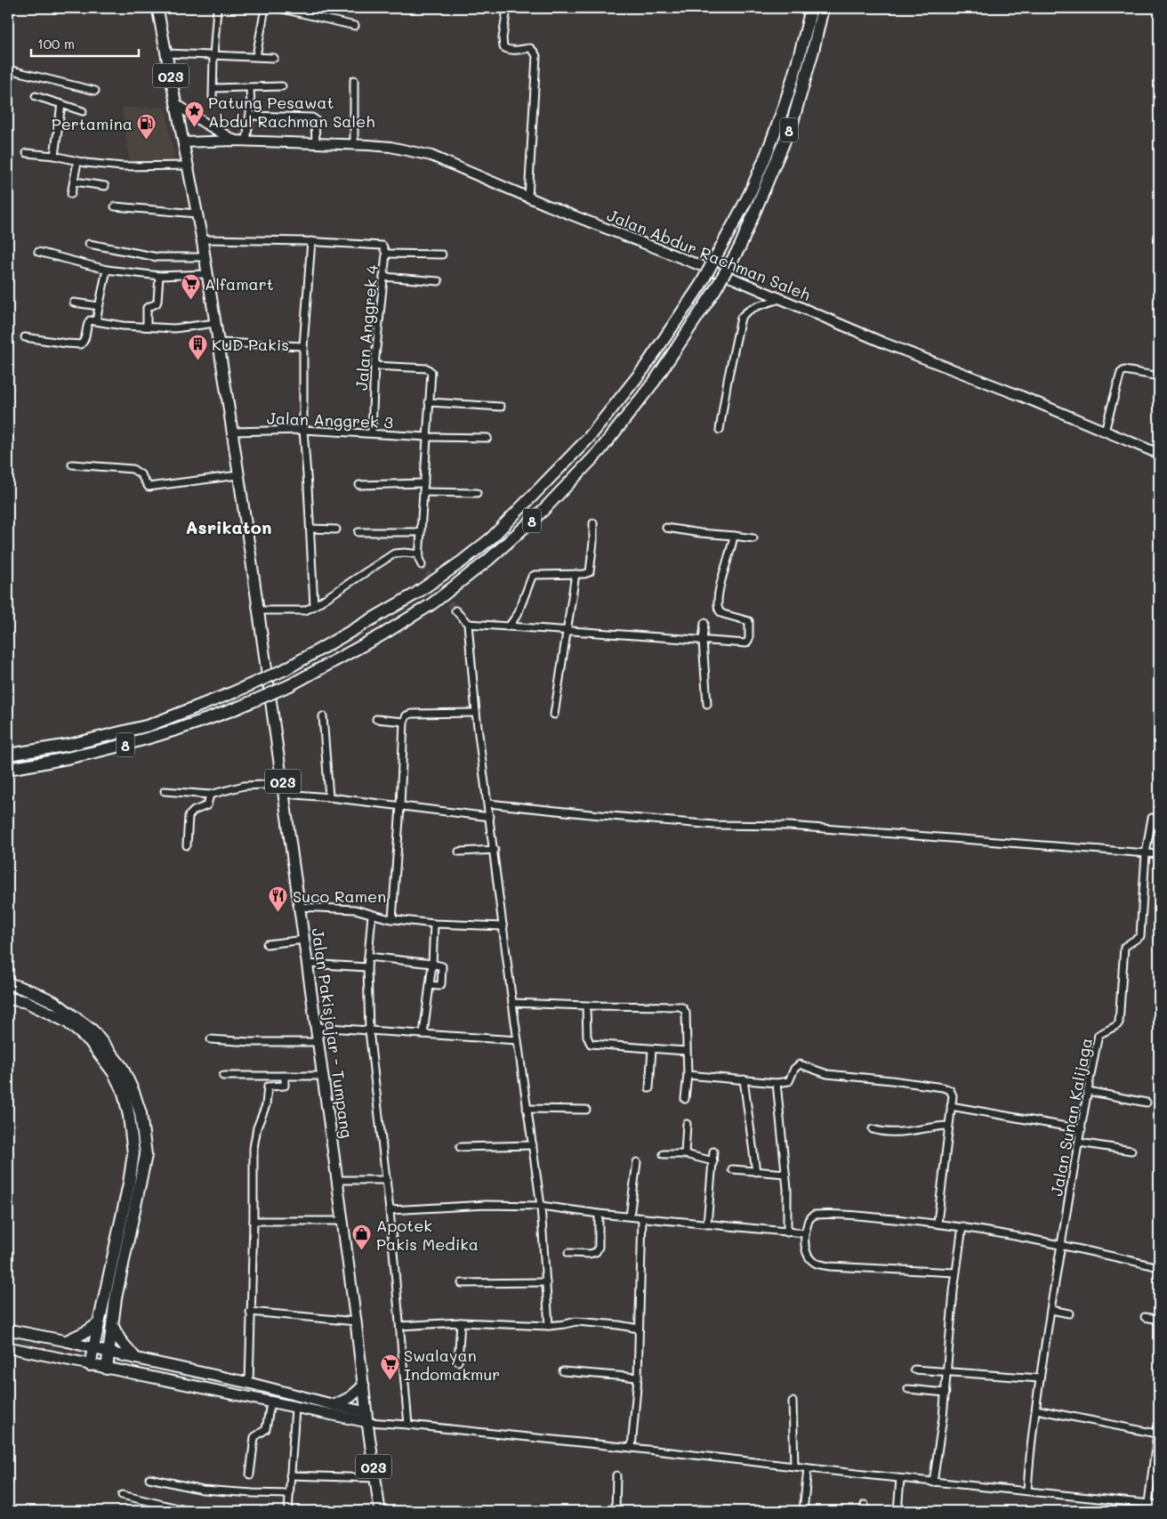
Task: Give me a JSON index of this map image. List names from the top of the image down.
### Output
{
  "streets": {
    "highway": ["8"],
    "main road": ["023", "Jalan Pakisjajar - Tumpang"],
    "street": [
      "Jalan Abdur Rachman Saleh",
      "Jalan Anggrek 4",
      "Jalan Anggrek 3",
      "Jalan Sunan Kalijaga"
    ]
  },
  "crossings": [
    ["Jalan Abdur Rachman Saleh", "Jalan Pakisjajar - Tumpang"],
    ["Jalan Anggrek 4", "Jalan Anggrek 3"],
    ["Jalan Anggrek 4", "Jalan Pakisjajar - Tumpang"],
    ["Jalan Anggrek 3", "Jalan Pakisjajar - Tumpang"]
  ],
  "districts": ["Asrikaton"],
  "places": {
    "place": ["Patung Pesawat Abdul Rachman Saleh"],
    "fuel station": ["Pertamina"],
    "supermarket": ["Alfamart", "Swalayan Indomakmur"],
    "building": ["KUD Pakis"],
    "restaurant": ["Suco Ramen"],
    "shop": ["Apotek Pakis Medika"]
  },
  "scale_bar": "100 m"
}
